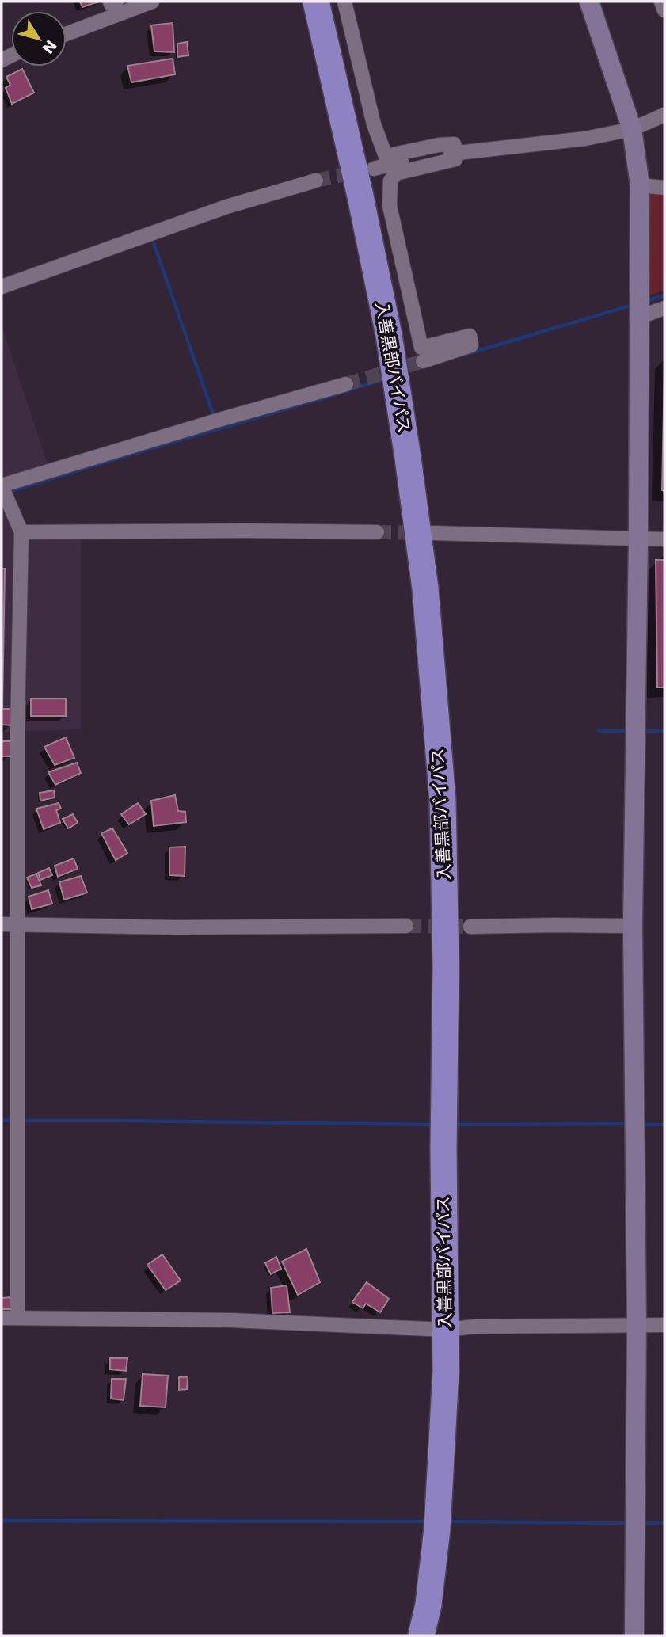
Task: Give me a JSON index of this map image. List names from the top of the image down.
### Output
{
  "streets": {
    "highway": ["入善黒部バイパス"]
  },
  "north": "bottom right"
}
